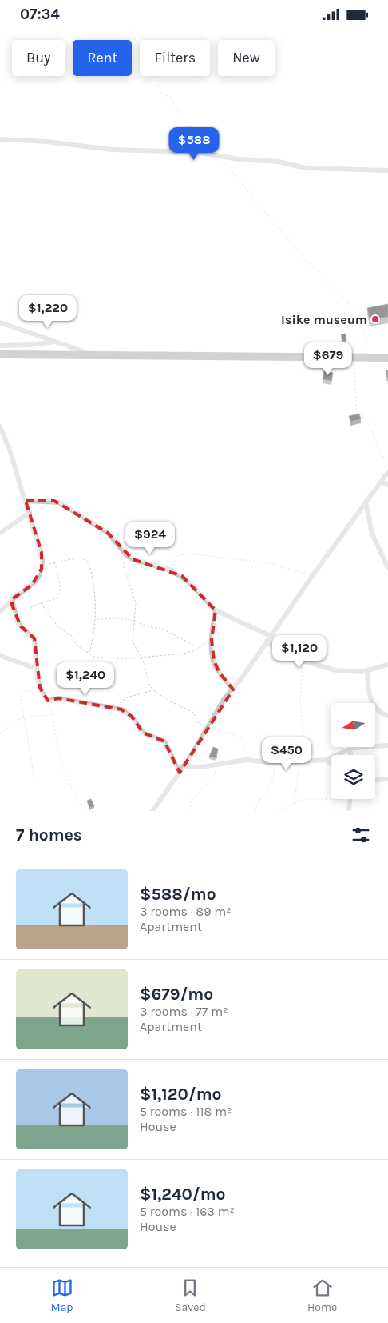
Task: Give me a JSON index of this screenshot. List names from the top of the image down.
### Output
{
  "places": ["Isike museum"],
  "north": "left",
  "page": {
    "status": "07:34",
    "chip": [
      "Buy",
      "Rent",
      "Filters",
      "New"
    ],
    "price": [
      "$588",
      "$1,220",
      "$679",
      "$924",
      "$1,120",
      "$1,240",
      "$450"
    ],
    "heading": "7 homes",
    "list": [
      {
        "name": "$588/mo",
        "note": "3 rooms · 89 m² · Apartment"
      },
      {
        "name": "$679/mo",
        "note": "3 rooms · 77 m² · Apartment"
      },
      {
        "name": "$1,120/mo",
        "note": "5 rooms · 118 m² · House"
      },
      {
        "name": "$1,240/mo",
        "note": "5 rooms · 163 m² · House"
      }
    ],
    "tabs": ["Map", "Saved", "Home"]
  }
}
